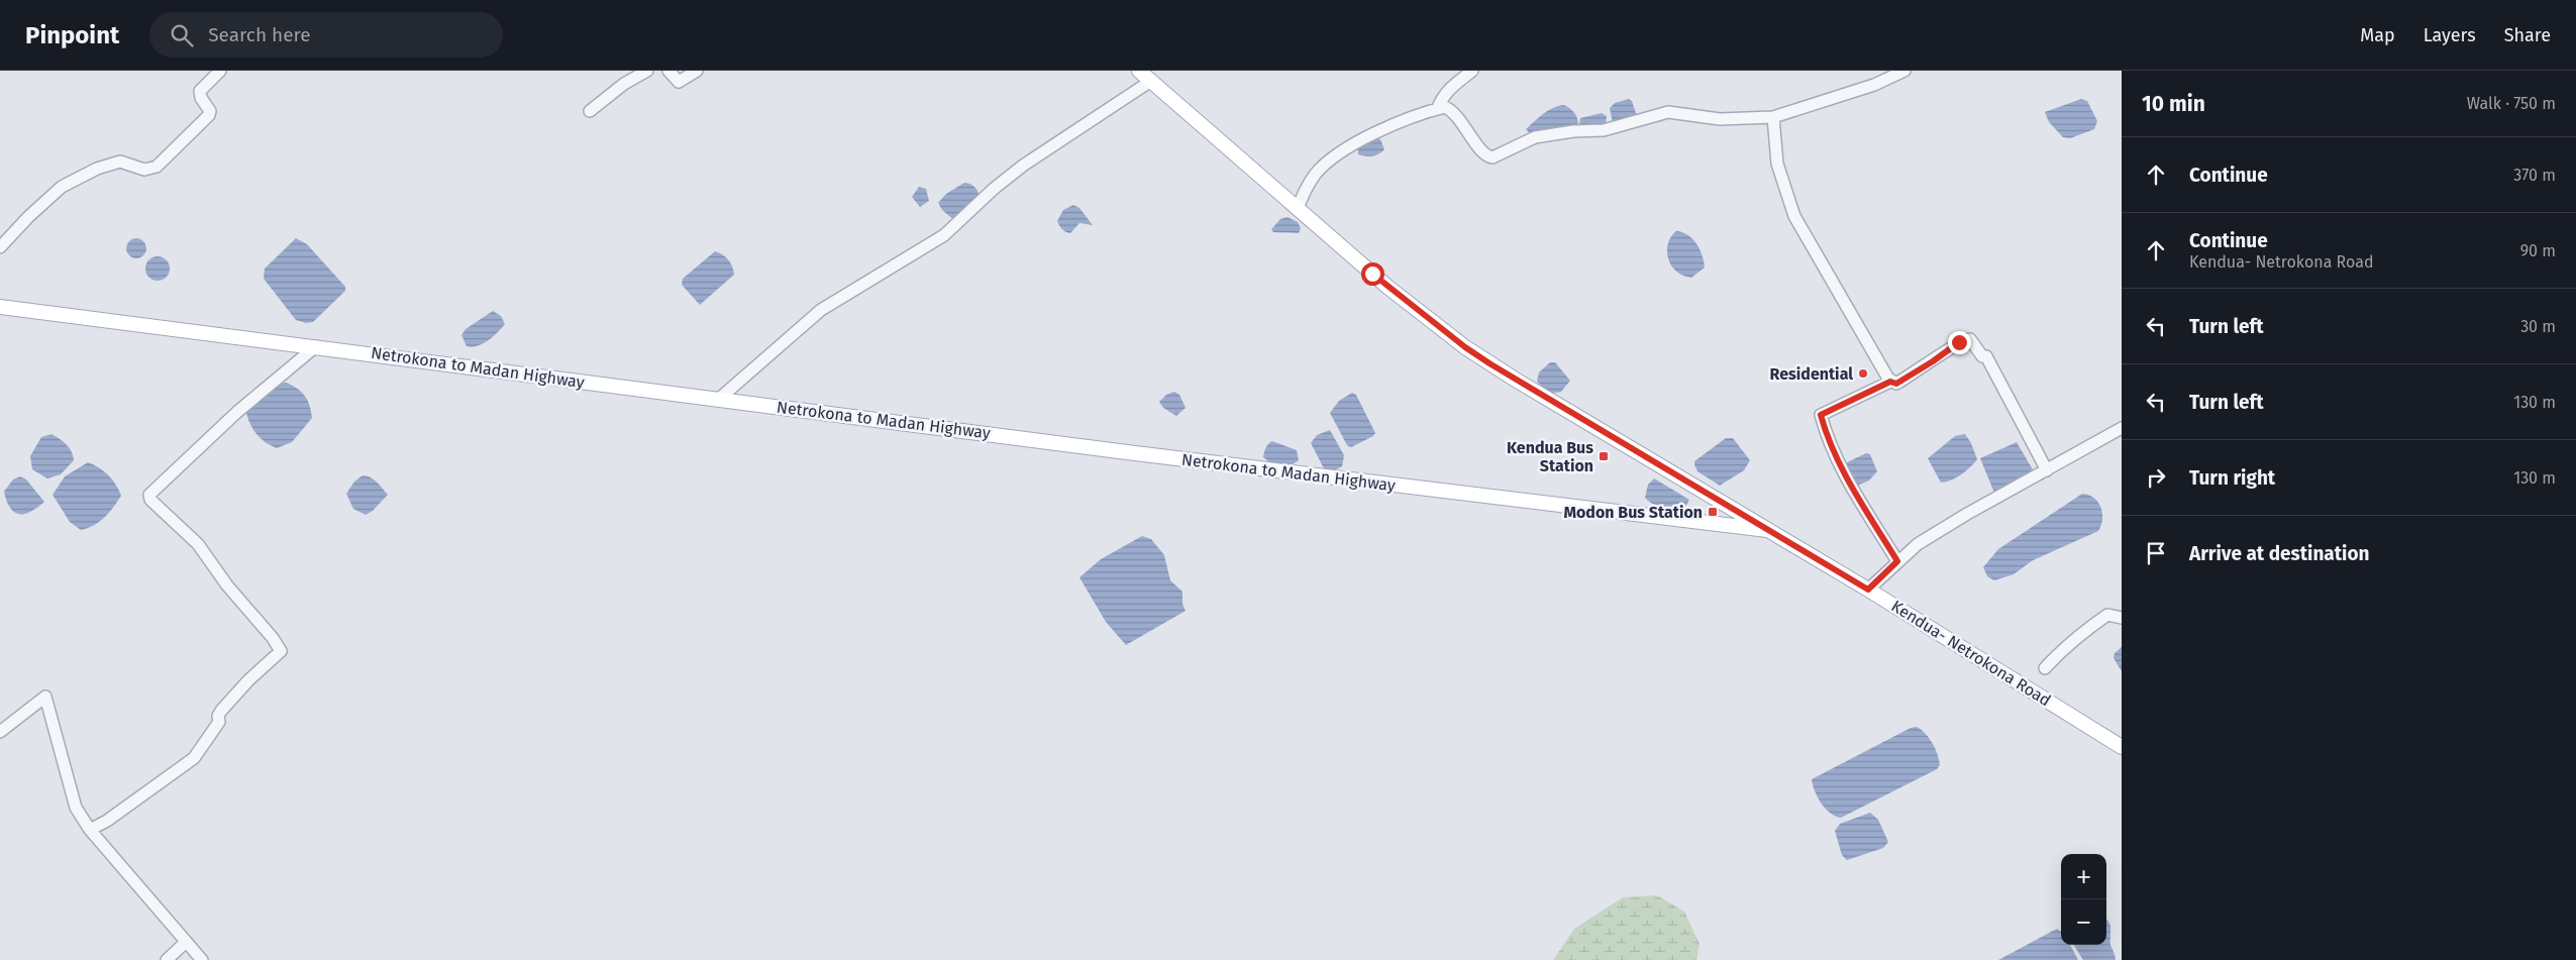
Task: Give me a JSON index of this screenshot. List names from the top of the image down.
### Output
{
  "streets": {
    "main road": ["Netrokona to Madan Highway", "Kendua- Netrokona Road"]
  },
  "crossings": [
    ["Netrokona to Madan Highway", "Kendua- Netrokona Road"]
  ],
  "places": {
    "other": ["Residential"],
    "transit": ["Kendua Bus Station", "Modon Bus Station"]
  },
  "page": {
    "header": "Pinpoint",
    "search": "Search here",
    "nav": ["Map", "Layers", "Share"],
    "heading": ["10 min", "Walk · 750 m"],
    "list": [
      ["Continue", "370 m"],
      ["Continue", "Kendua- Netrokona Road", "90 m"],
      ["Turn left", "30 m"],
      ["Turn left", "130 m"],
      ["Turn right", "130 m"],
      "Arrive at destination"
    ],
    "map_buttons": ["+", "−"]
  }
}
